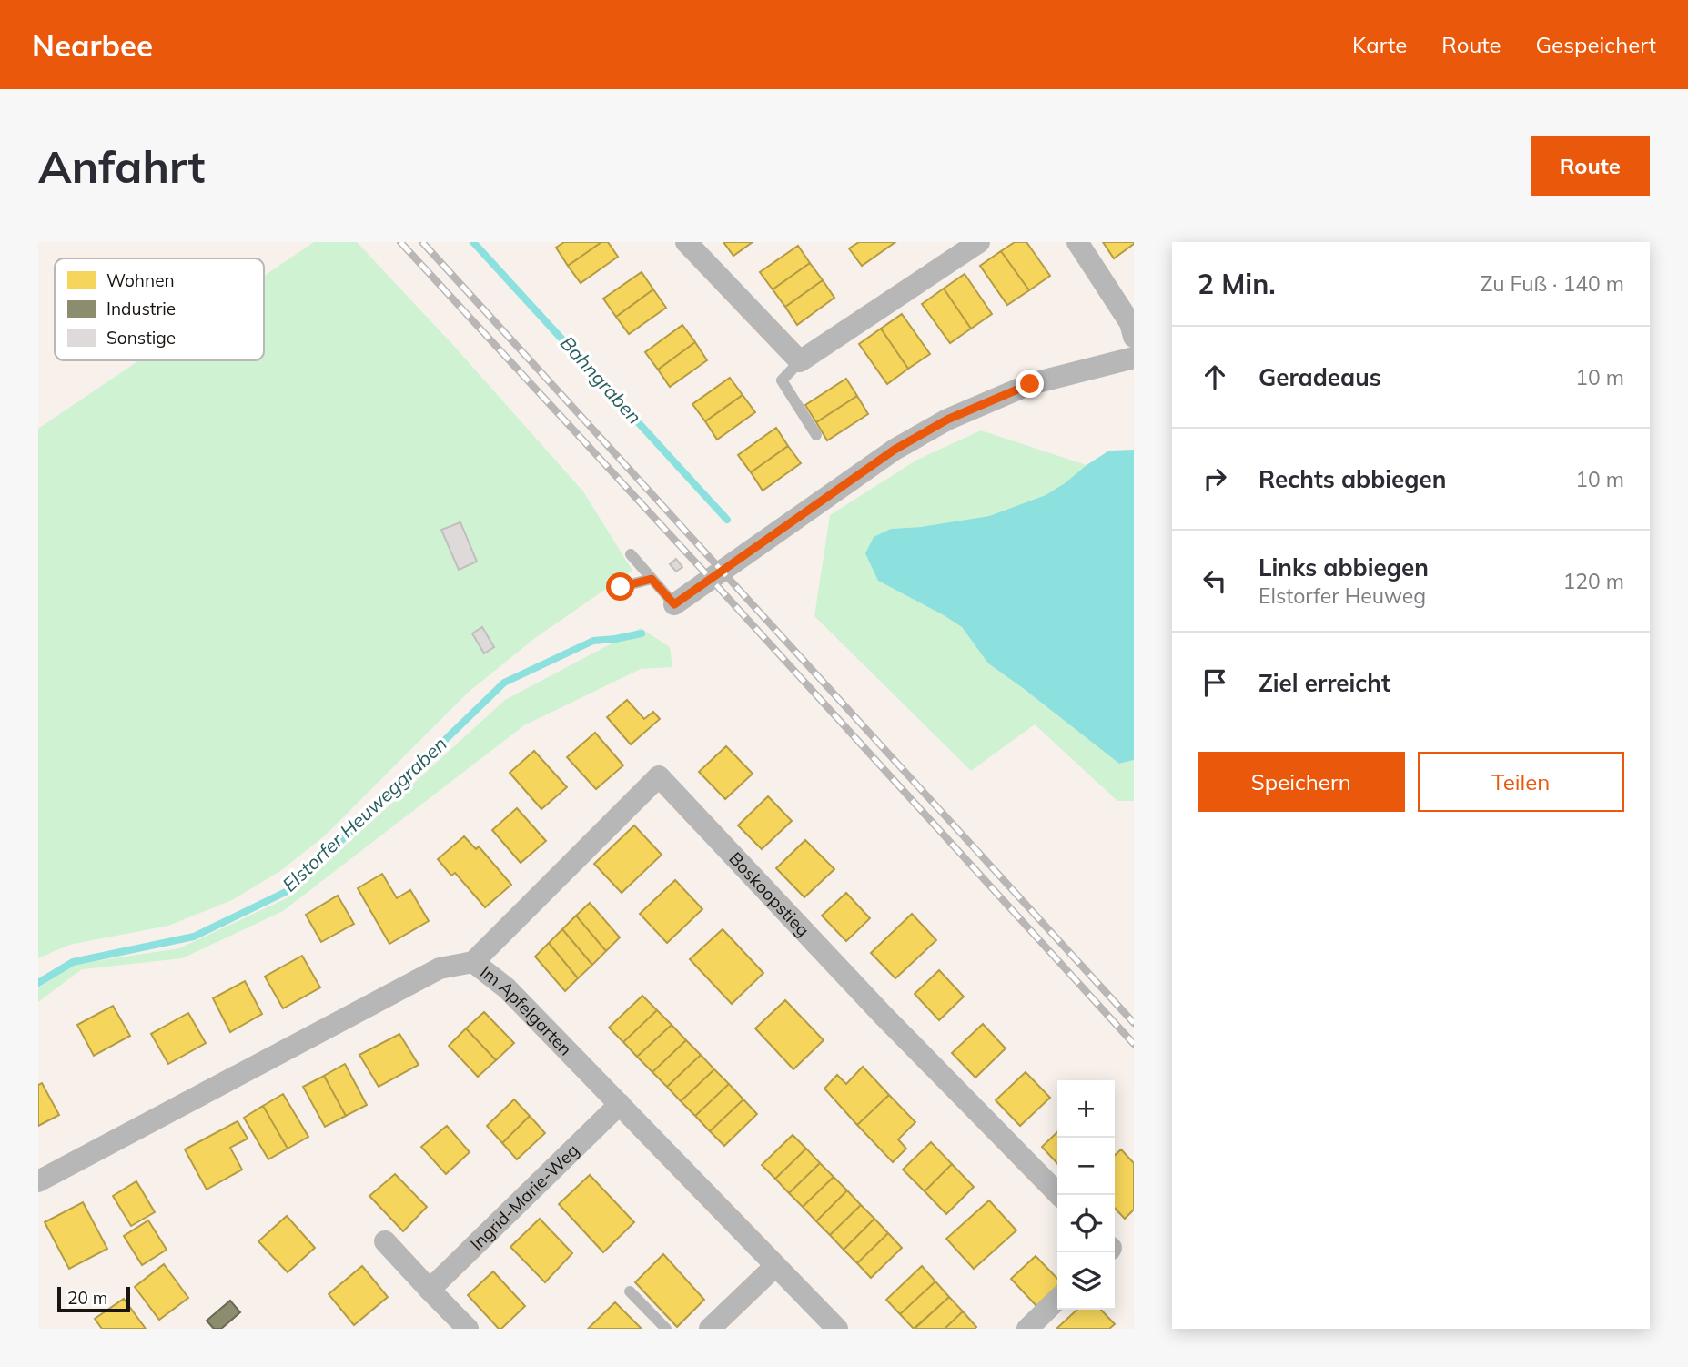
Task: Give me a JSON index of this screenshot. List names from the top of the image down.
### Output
{
  "streets": {
    "street": ["Boskoopstieg", "Im Apfelgarten", "Ingrid-Marie-Weg"]
  },
  "crossings": [
    ["Boskoopstieg", "Im Apfelgarten"],
    ["Im Apfelgarten", "Ingrid-Marie-Weg"]
  ],
  "water": ["Bahngraben", "Elstorfer Heuweggraben"],
  "legend": ["Wohnen", "Industrie", "Sonstige"],
  "scale_bar": "20 m",
  "page": {
    "header": "Nearbee",
    "nav": ["Karte", "Route", "Gespeichert"],
    "buttons": [
      "Route",
      ["Speichern", "Teilen"]
    ],
    "title": "Anfahrt",
    "heading": ["2 Min.", "Zu Fuß · 140 m"],
    "list": [
      ["Geradeaus", "10 m"],
      ["Rechts abbiegen", "10 m"],
      ["Links abbiegen", "Elstorfer Heuweg", "120 m"],
      "Ziel erreicht"
    ],
    "map_buttons": ["+", "−"],
    "scale": "20 m"
  }
}
